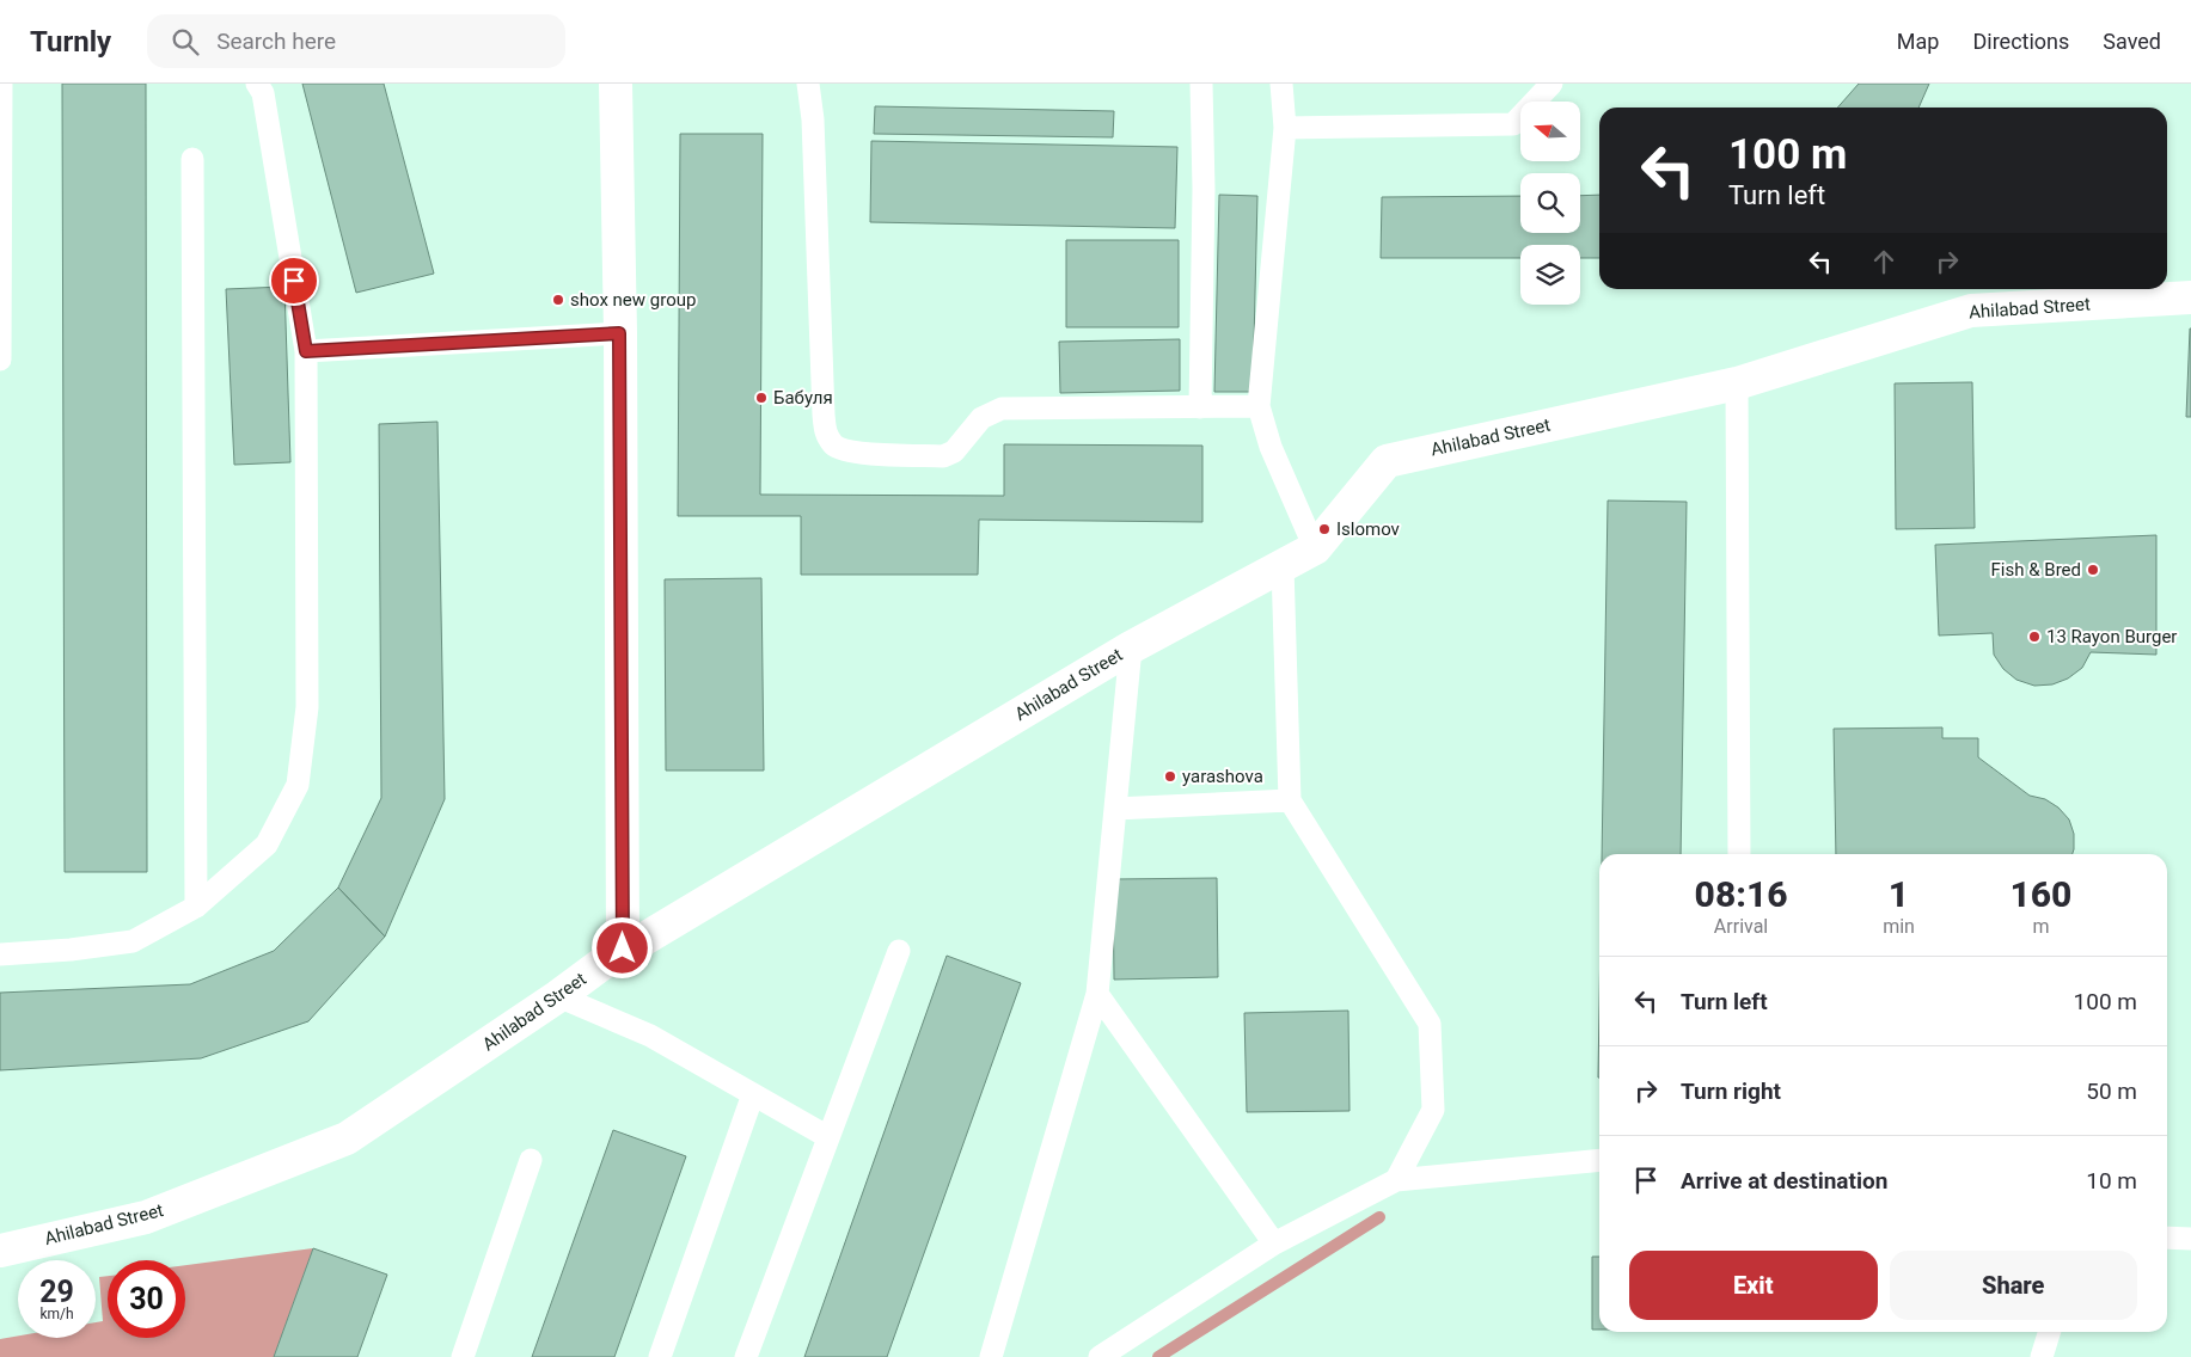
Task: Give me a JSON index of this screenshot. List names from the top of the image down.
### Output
{
  "streets": {
    "street": ["Ahilabad Street"]
  },
  "places": [
    "shox new group",
    "Бабуля",
    "Islomov",
    "Fish & Bred",
    "13 Rayon Burger",
    "yarashova"
  ],
  "north": "left",
  "page": {
    "header": "Turnly",
    "search": "Search here",
    "nav": ["Map", "Directions", "Saved"],
    "turn": ["100 m", "Turn left"],
    "eta": [
      "08:16",
      "Arrival",
      "1",
      "min",
      "160",
      "m"
    ],
    "list": [
      {
        "name": "Turn left",
        "value": "100 m"
      },
      {
        "name": "Turn right",
        "value": "50 m"
      },
      {
        "name": "Arrive at destination",
        "value": "10 m"
      }
    ],
    "buttons": ["Exit", "Share"],
    "speed": "29 km/h",
    "limit": "30"
  }
}
